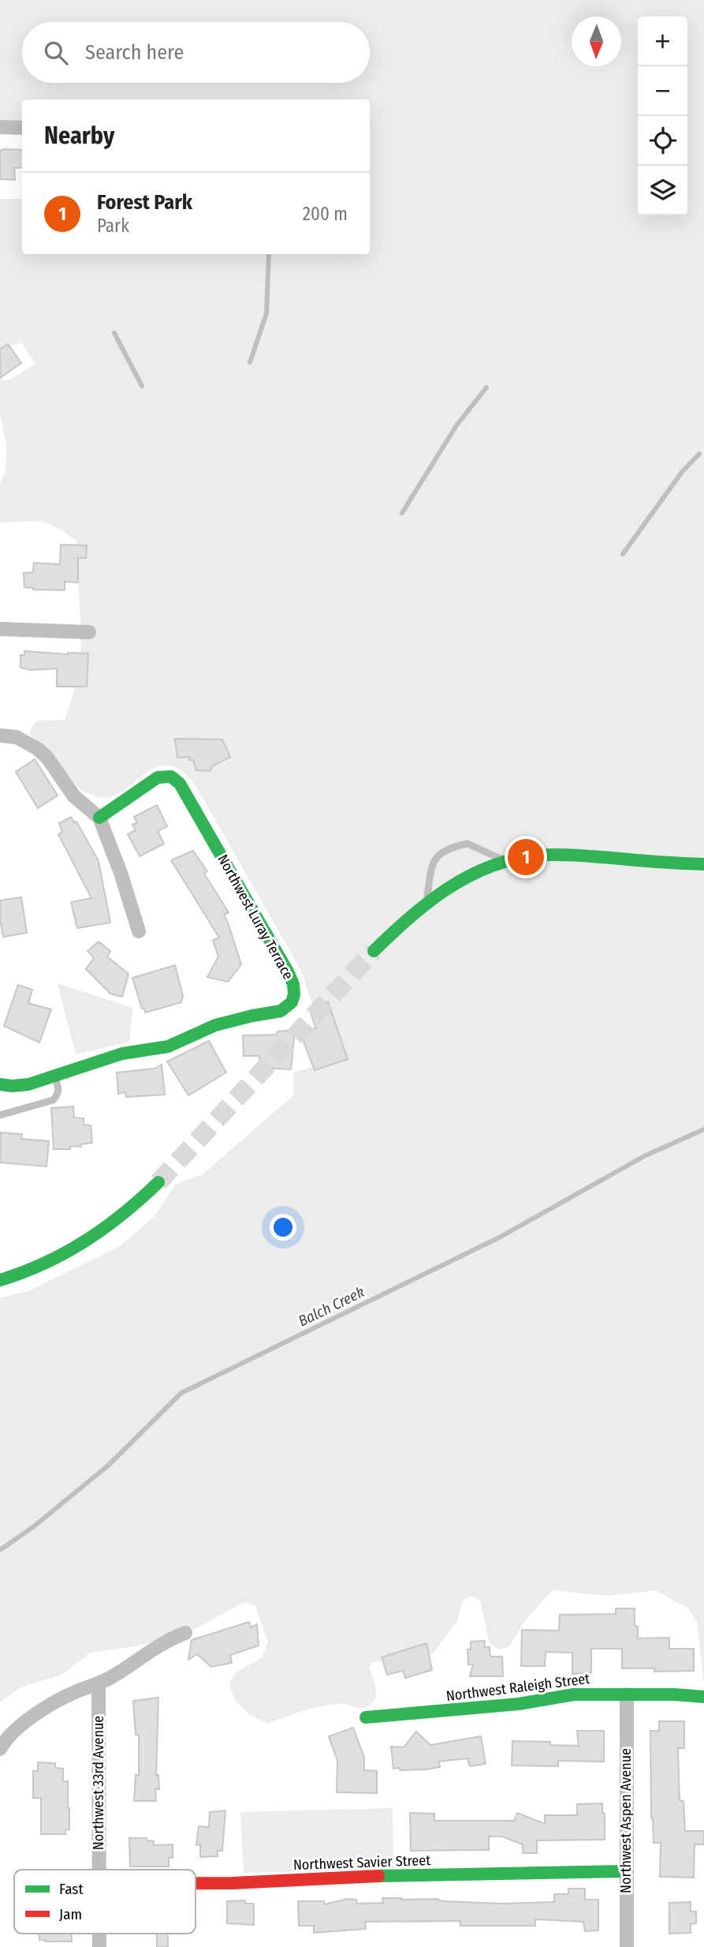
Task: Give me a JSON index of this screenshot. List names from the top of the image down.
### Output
{
  "streets": {
    "street": [
      "Northwest Luray Terrace",
      "Northwest Raleigh Street",
      "Northwest 33rd Avenue",
      "Northwest Aspen Avenue",
      "Northwest Savier Street"
    ]
  },
  "crossings": [
    ["Northwest Raleigh Street", "Northwest Aspen Avenue"],
    ["Northwest Aspen Avenue", "Northwest Savier Street"]
  ],
  "water": ["Balch Creek"],
  "legend": ["Fast", "Jam"],
  "north": "bottom",
  "page": {
    "map_buttons": ["+", "−"],
    "search": "Search here",
    "heading": "Nearby",
    "list": [
      {
        "mark": "1",
        "name": "Forest Park",
        "note": "Park",
        "value": "200 m"
      }
    ],
    "pins": "1"
  }
}
